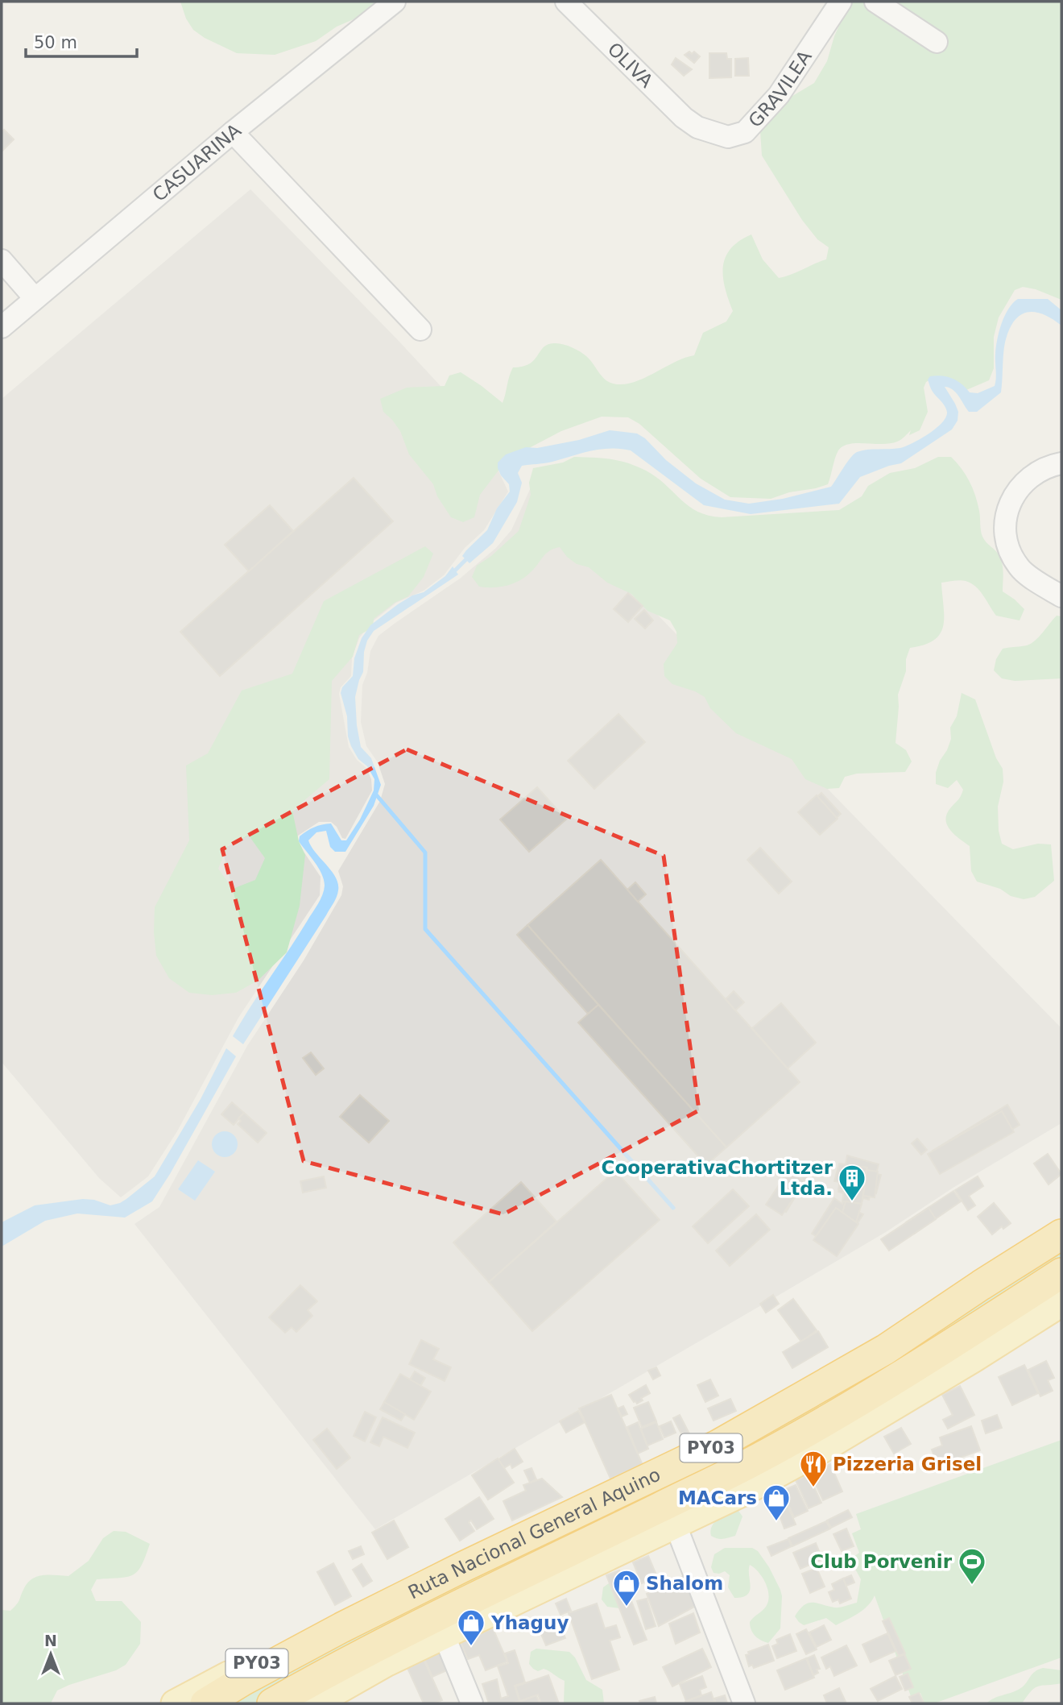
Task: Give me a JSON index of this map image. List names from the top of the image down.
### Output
{
  "streets": {
    "highway": ["PY03", "Ruta Nacional General Aquino"],
    "street": ["OLIVA", "GRAVILEA", "CASUARINA"]
  },
  "crossings": [
    ["OLIVA", "GRAVILEA"],
    ["PY03", "Ruta Nacional General Aquino"]
  ],
  "places": {
    "building": ["CooperativaChortitzer Ltda."],
    "restaurant": ["Pizzeria Grisel"],
    "shop": ["MACars", "Shalom", "Yhaguy"],
    "sports": ["Club Porvenir"]
  },
  "scale_bar": "50 m",
  "north": "top"
}
